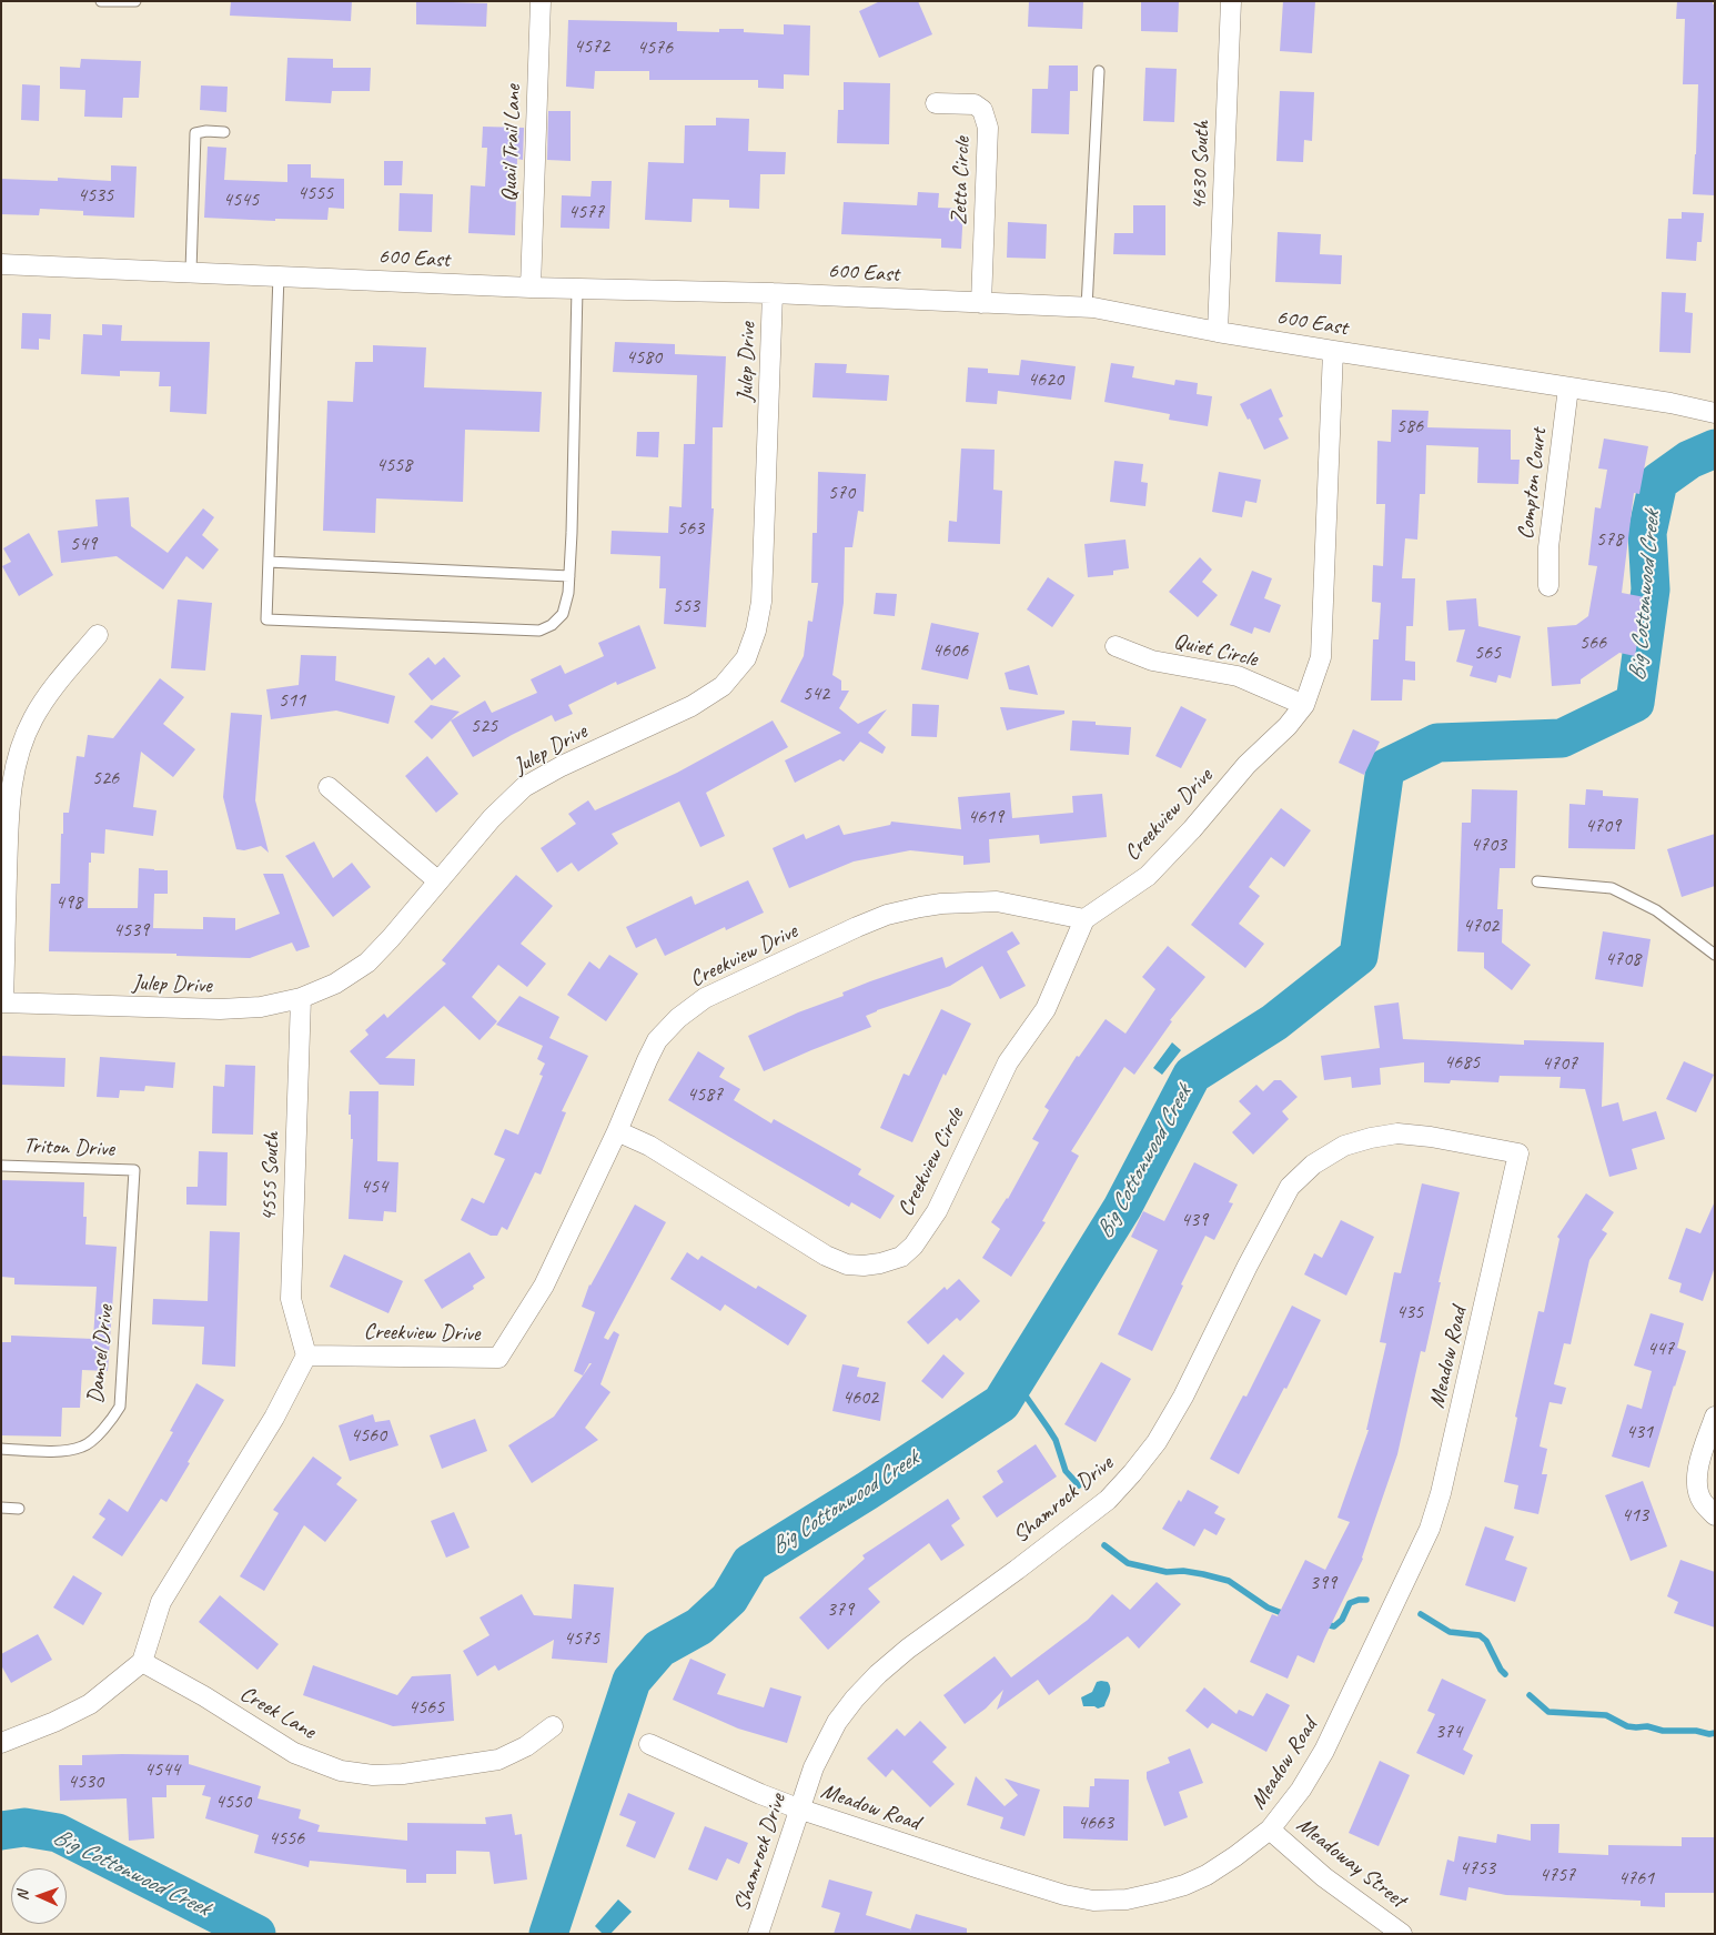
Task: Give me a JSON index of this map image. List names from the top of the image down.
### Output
{
  "streets": {
    "street": [
      "Quail Trail Lane",
      "4630 South",
      "Zetta Circle",
      "600 East",
      "Julep Drive",
      "Compton Court",
      "Quiet Circle",
      "Creekview Drive",
      "Creekview Circle",
      "4555 South",
      "Meadow Road",
      "Shamrock Drive",
      "Creek Lane",
      "Meadoway Street"
    ],
    "lane": ["Triton Drive", "Damsel Drive"]
  },
  "crossings": [
    ["Quail Trail Lane", "600 East"],
    ["4630 South", "600 East"],
    ["Zetta Circle", "600 East"],
    ["600 East", "Julep Drive"],
    ["600 East", "Compton Court"],
    ["600 East", "Creekview Drive"],
    ["Julep Drive", "4555 South"],
    ["Quiet Circle", "Creekview Drive"],
    ["Creekview Drive", "Creekview Circle"],
    ["Creekview Drive", "4555 South"],
    ["Triton Drive", "Damsel Drive"],
    ["Meadow Road", "Shamrock Drive"],
    ["Meadow Road", "Meadoway Street"]
  ],
  "water": ["Big Cottonwood Creek"],
  "house_numbers": [
    "4572",
    "4576",
    "4555",
    "4535",
    "4545",
    "4577",
    "4580",
    "4620",
    "586",
    "4558",
    "570",
    "563",
    "578",
    "549",
    "553",
    "566",
    "4606",
    "565",
    "542",
    "511",
    "525",
    "526",
    "4619",
    "4709",
    "4703",
    "498",
    "4702",
    "4539",
    "4708",
    "4685",
    "4707",
    "4587",
    "454",
    "439",
    "435",
    "447",
    "4602",
    "431",
    "4560",
    "413",
    "399",
    "379",
    "4575",
    "4565",
    "374",
    "4544",
    "4530",
    "4550",
    "4663",
    "4556",
    "4753",
    "4757",
    "4761"
  ],
  "north": "left"
}
